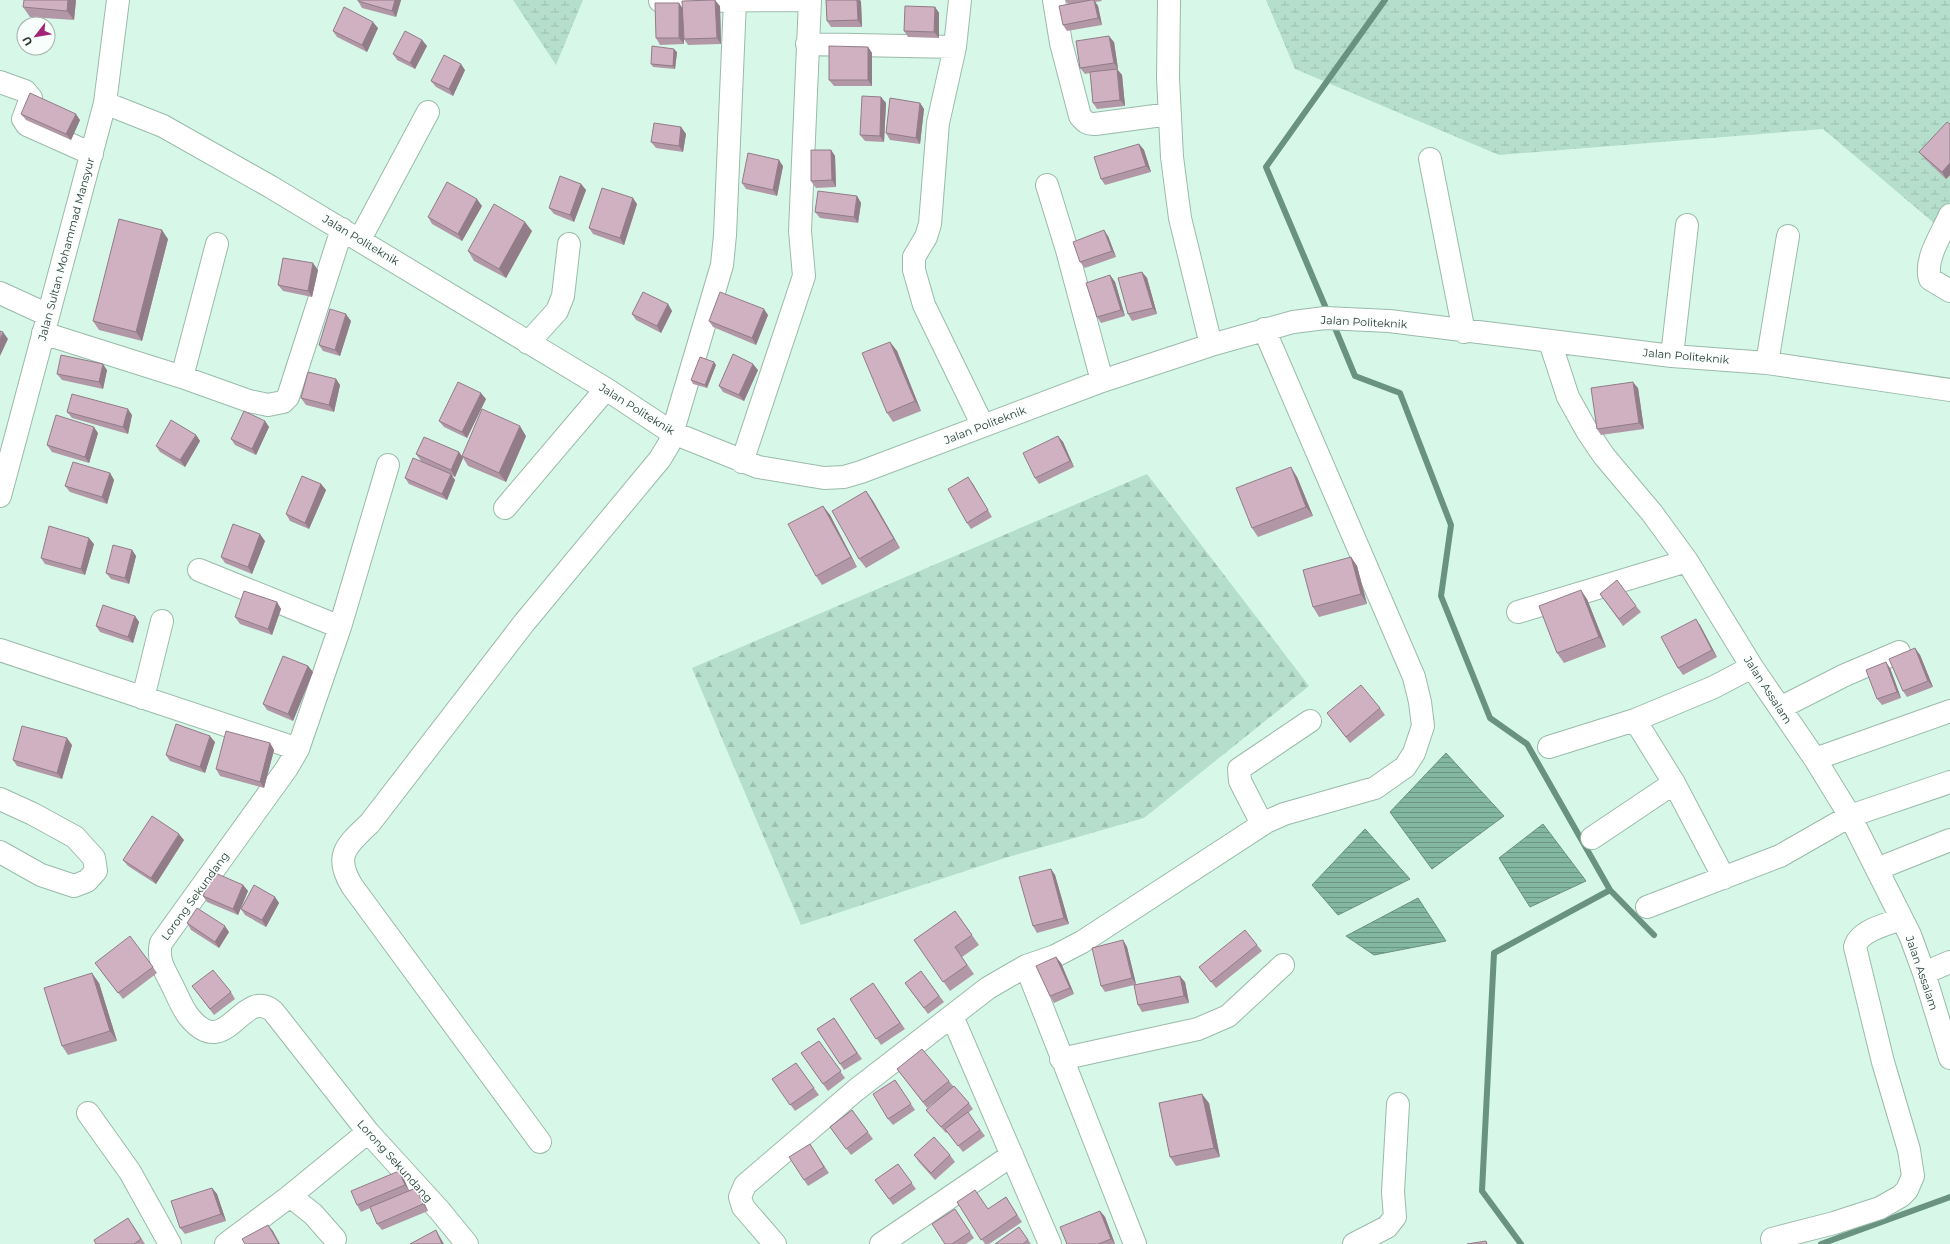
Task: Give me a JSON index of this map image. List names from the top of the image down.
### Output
{
  "streets": {
    "street": [
      "Jalan Politeknik",
      "Jalan Sultan Mohammad Mansyur",
      "Jalan Assalam",
      "Lorong Sekundang"
    ]
  },
  "crossings": [
    ["Jalan Politeknik", "Jalan Sultan Mohammad Mansyur"],
    ["Jalan Politeknik", "Jalan Assalam"]
  ],
  "north": "bottom left"
}
